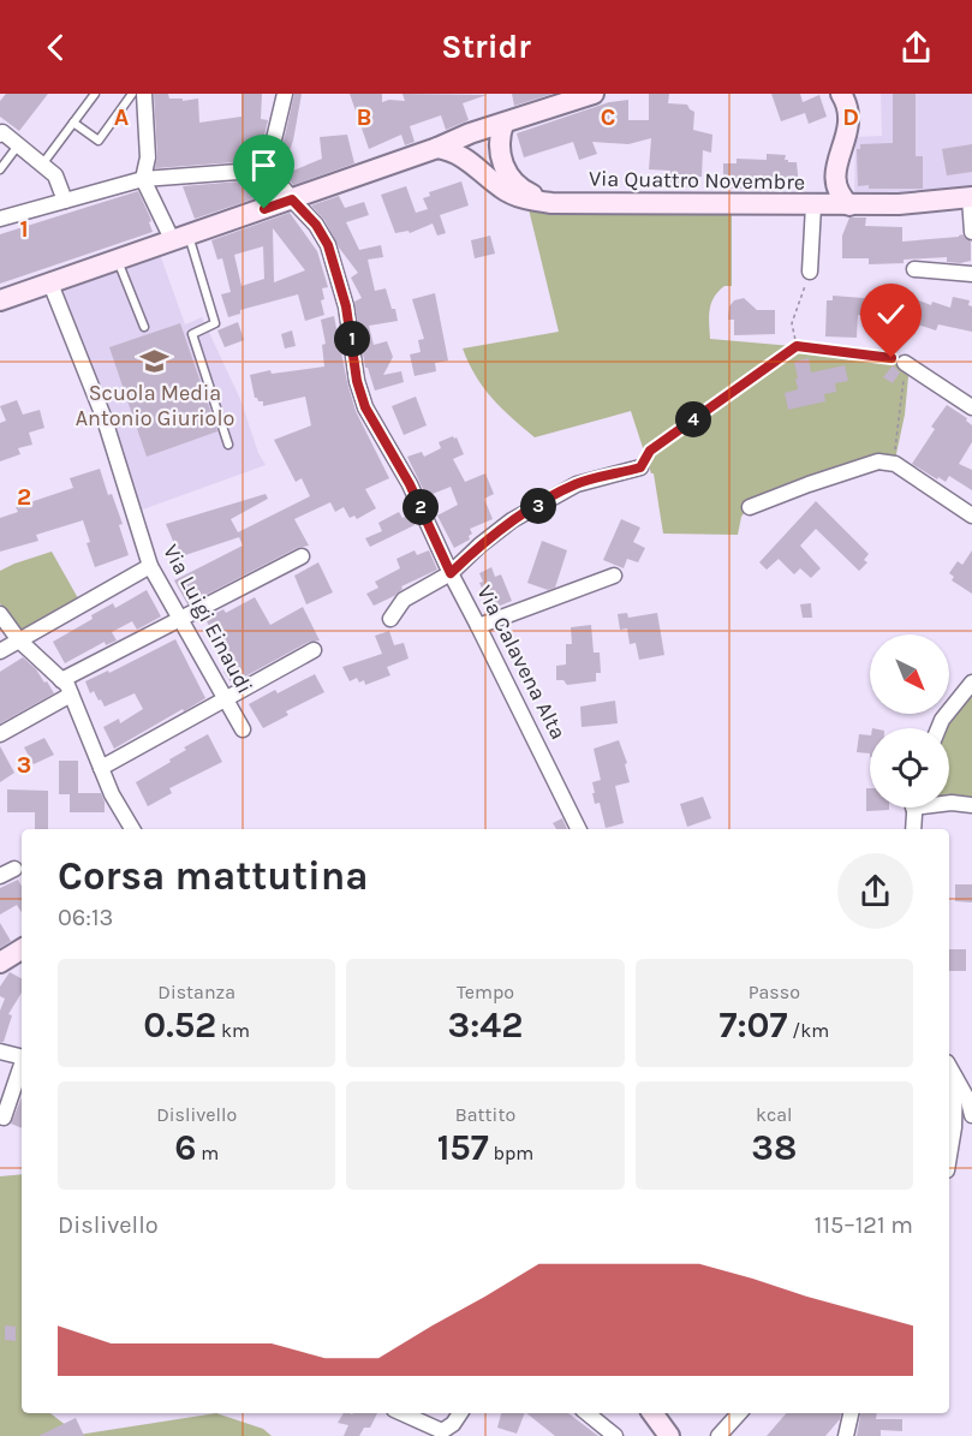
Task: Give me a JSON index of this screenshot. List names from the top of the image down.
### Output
{
  "streets": {
    "street": ["Via Quattro Novembre", "Via Luigi Einaudi", "Via Calavena Alta"]
  },
  "places": {
    "school or university": ["Scuola Media Antonio Giuriolo"]
  },
  "north": "bottom right",
  "page": {
    "header": "Stridr",
    "pins": [
      "1",
      "4",
      "3",
      "2"
    ],
    "heading": ["Corsa mattutina", "06:13"],
    "stats": [
      ["Distanza", "0.52 km"],
      ["Tempo", "3:42"],
      ["Passo", "7:07 /km"],
      ["Dislivello", "6 m"],
      ["Battito", "157 bpm"],
      ["kcal", "38"]
    ],
    "chart": ["Dislivello", "115–121 m"]
  },
  "grid": {
    "columns": [
      "A",
      "B",
      "C",
      "D"
    ],
    "rows": ["1", "2", "3"]
  }
}
